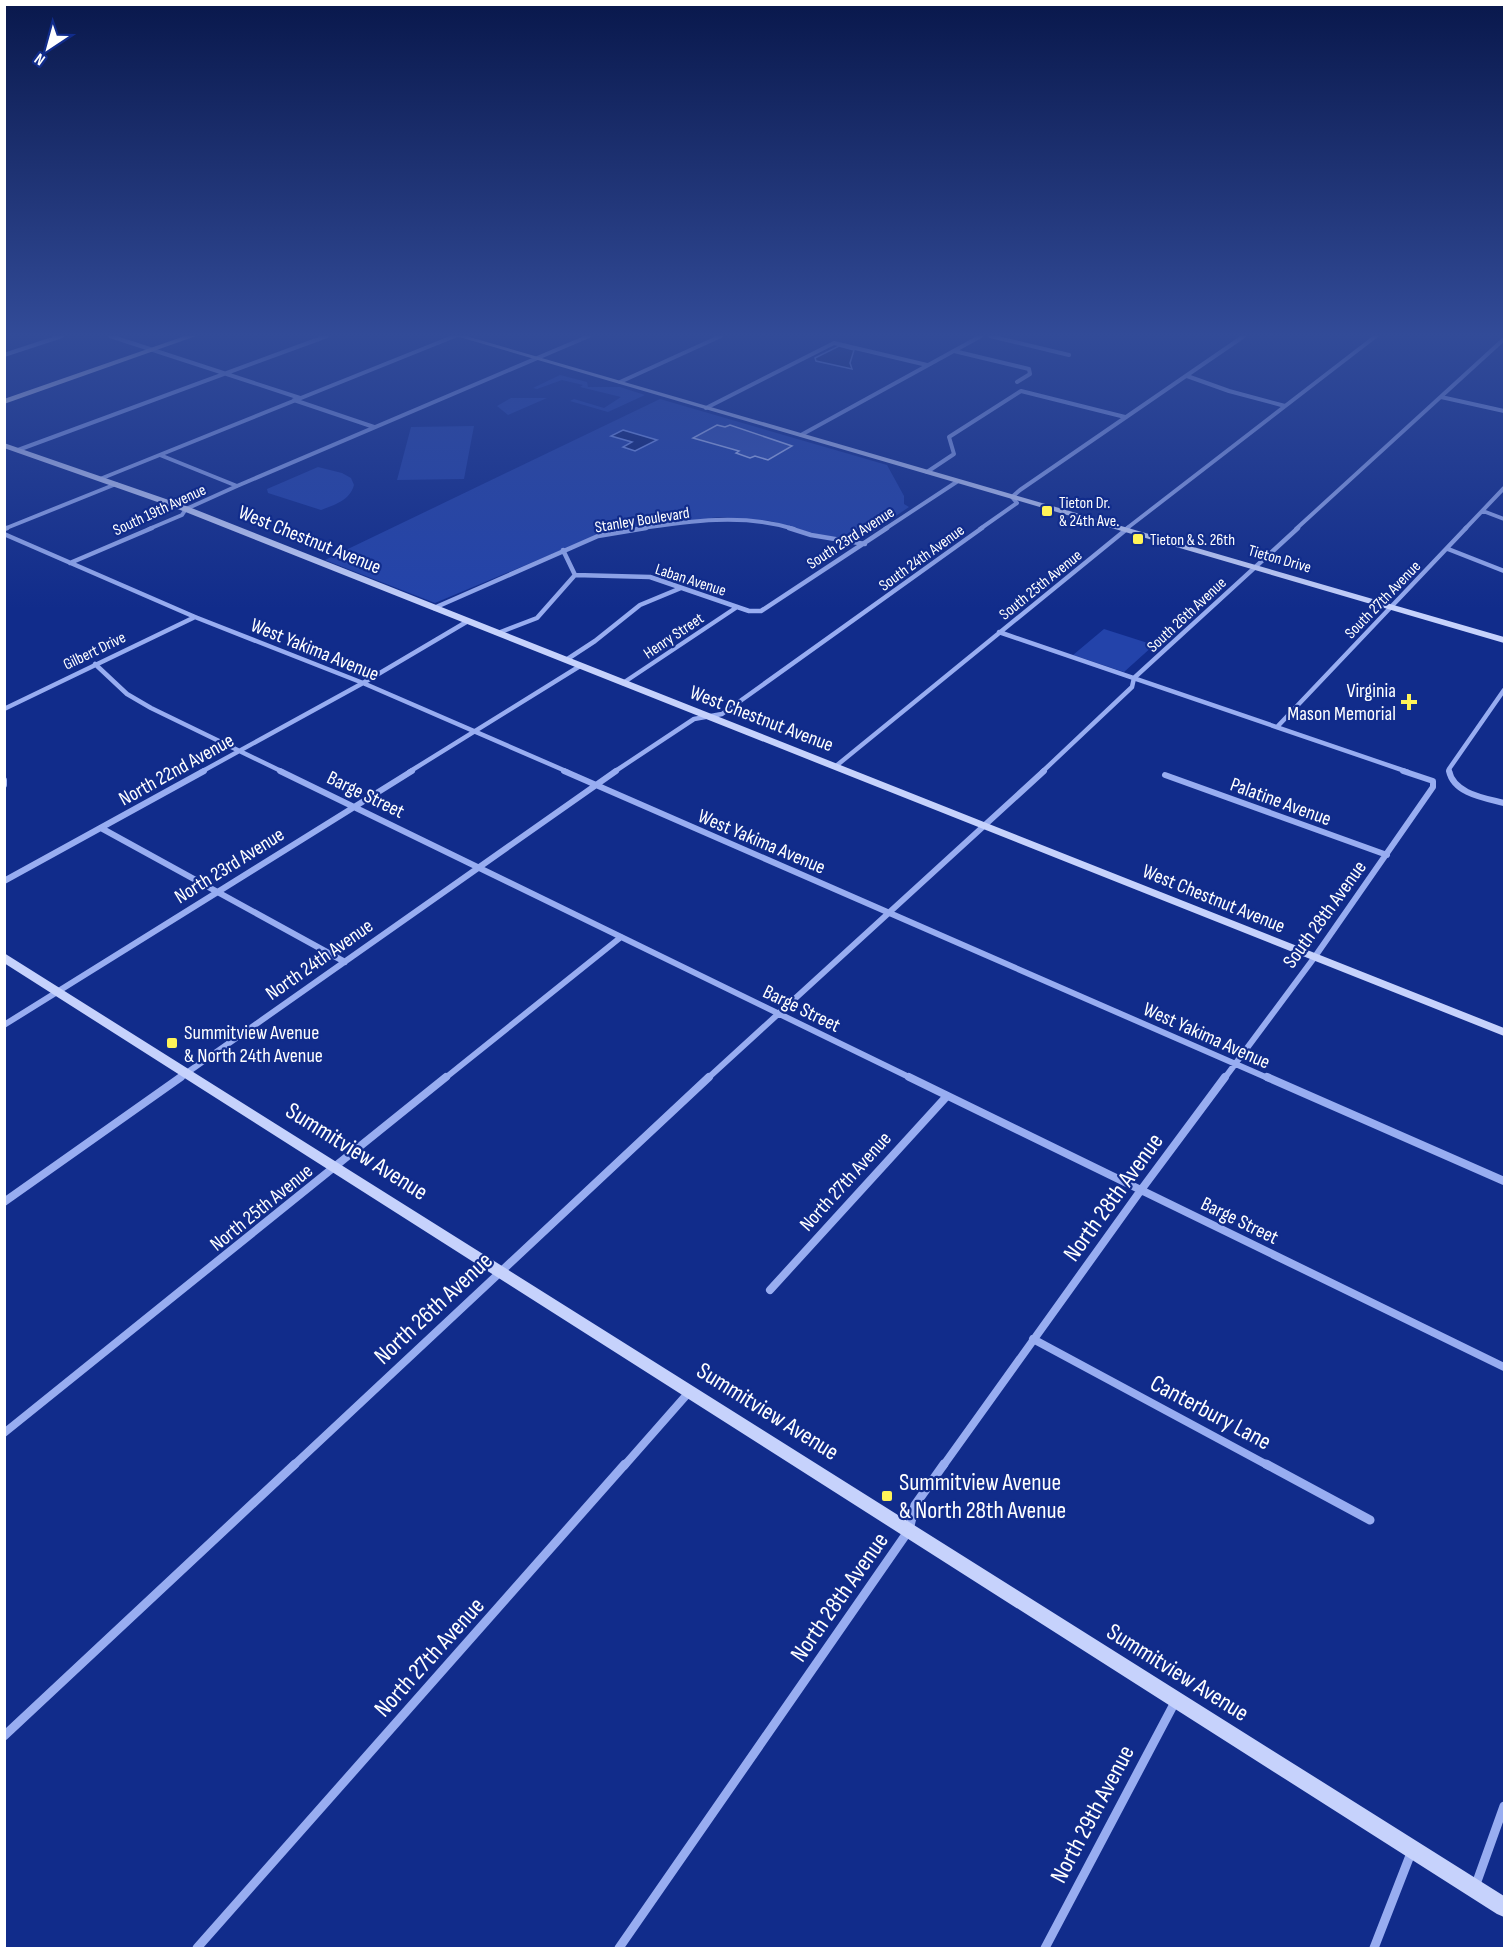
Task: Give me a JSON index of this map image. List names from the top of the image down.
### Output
{
  "streets": {
    "main road": ["West Chestnut Avenue", "Tieton Drive", "Summitview Avenue"],
    "street": [
      "South 19th Avenue",
      "Stanley Boulevard",
      "South 23rd Avenue",
      "South 24th Avenue",
      "Laban Avenue",
      "South 25th Avenue",
      "South 27th Avenue",
      "South 26th Avenue",
      "Henry Street",
      "West Yakima Avenue",
      "Gilbert Drive",
      "North 22nd Avenue",
      "Barge Street",
      "Palatine Avenue",
      "North 23rd Avenue",
      "South 28th Avenue",
      "North 24th Avenue",
      "North 27th Avenue",
      "North 28th Avenue",
      "North 25th Avenue",
      "North 26th Avenue",
      "Canterbury Lane",
      "North 29th Avenue"
    ]
  },
  "crossings": [
    ["South 19th Avenue", "West Chestnut Avenue"],
    ["South 19th Avenue", "West Yakima Avenue"],
    ["Stanley Boulevard", "South 23rd Avenue"],
    ["Stanley Boulevard", "West Chestnut Avenue"],
    ["South 23rd Avenue", "Tieton Drive"],
    ["South 23rd Avenue", "Laban Avenue"],
    ["West Chestnut Avenue", "South 24th Avenue"],
    ["West Chestnut Avenue", "South 25th Avenue"],
    ["West Chestnut Avenue", "South 26th Avenue"],
    ["West Chestnut Avenue", "Henry Street"],
    ["West Chestnut Avenue", "North 22nd Avenue"],
    ["West Chestnut Avenue", "South 28th Avenue"],
    ["South 24th Avenue", "Tieton Drive"],
    ["South 24th Avenue", "West Yakima Avenue"],
    ["South 24th Avenue", "North 24th Avenue"],
    ["Tieton Drive", "South 25th Avenue"],
    ["Tieton Drive", "South 27th Avenue"],
    ["Tieton Drive", "South 26th Avenue"],
    ["Laban Avenue", "Henry Street"],
    ["South 27th Avenue", "South 28th Avenue"],
    ["South 26th Avenue", "West Yakima Avenue"],
    ["South 26th Avenue", "North 26th Avenue"],
    ["West Yakima Avenue", "Gilbert Drive"],
    ["West Yakima Avenue", "North 22nd Avenue"],
    ["West Yakima Avenue", "North 23rd Avenue"],
    ["West Yakima Avenue", "South 28th Avenue"],
    ["West Yakima Avenue", "North 24th Avenue"],
    ["West Yakima Avenue", "North 28th Avenue"],
    ["West Yakima Avenue", "North 26th Avenue"],
    ["Gilbert Drive", "Barge Street"],
    ["North 22nd Avenue", "Barge Street"],
    ["Barge Street", "North 23rd Avenue"],
    ["Barge Street", "North 24th Avenue"],
    ["Barge Street", "North 27th Avenue"],
    ["Barge Street", "North 28th Avenue"],
    ["Barge Street", "North 25th Avenue"],
    ["Barge Street", "North 26th Avenue"],
    ["Palatine Avenue", "South 28th Avenue"],
    ["North 23rd Avenue", "Summitview Avenue"],
    ["South 28th Avenue", "North 28th Avenue"],
    ["North 24th Avenue", "Summitview Avenue"],
    ["Summitview Avenue", "North 27th Avenue"],
    ["Summitview Avenue", "North 28th Avenue"],
    ["Summitview Avenue", "North 25th Avenue"],
    ["Summitview Avenue", "North 26th Avenue"],
    ["Summitview Avenue", "North 29th Avenue"],
    ["North 28th Avenue", "Canterbury Lane"]
  ],
  "places": {
    "transit": [
      "Tieton Dr. & 24th Ave.",
      "Tieton & S. 26th",
      "Summitview Avenue & North 24th Avenue",
      "Summitview Avenue & North 28th Avenue"
    ],
    "health": ["Virginia Mason Memorial"]
  },
  "north": "bottom left"
}
